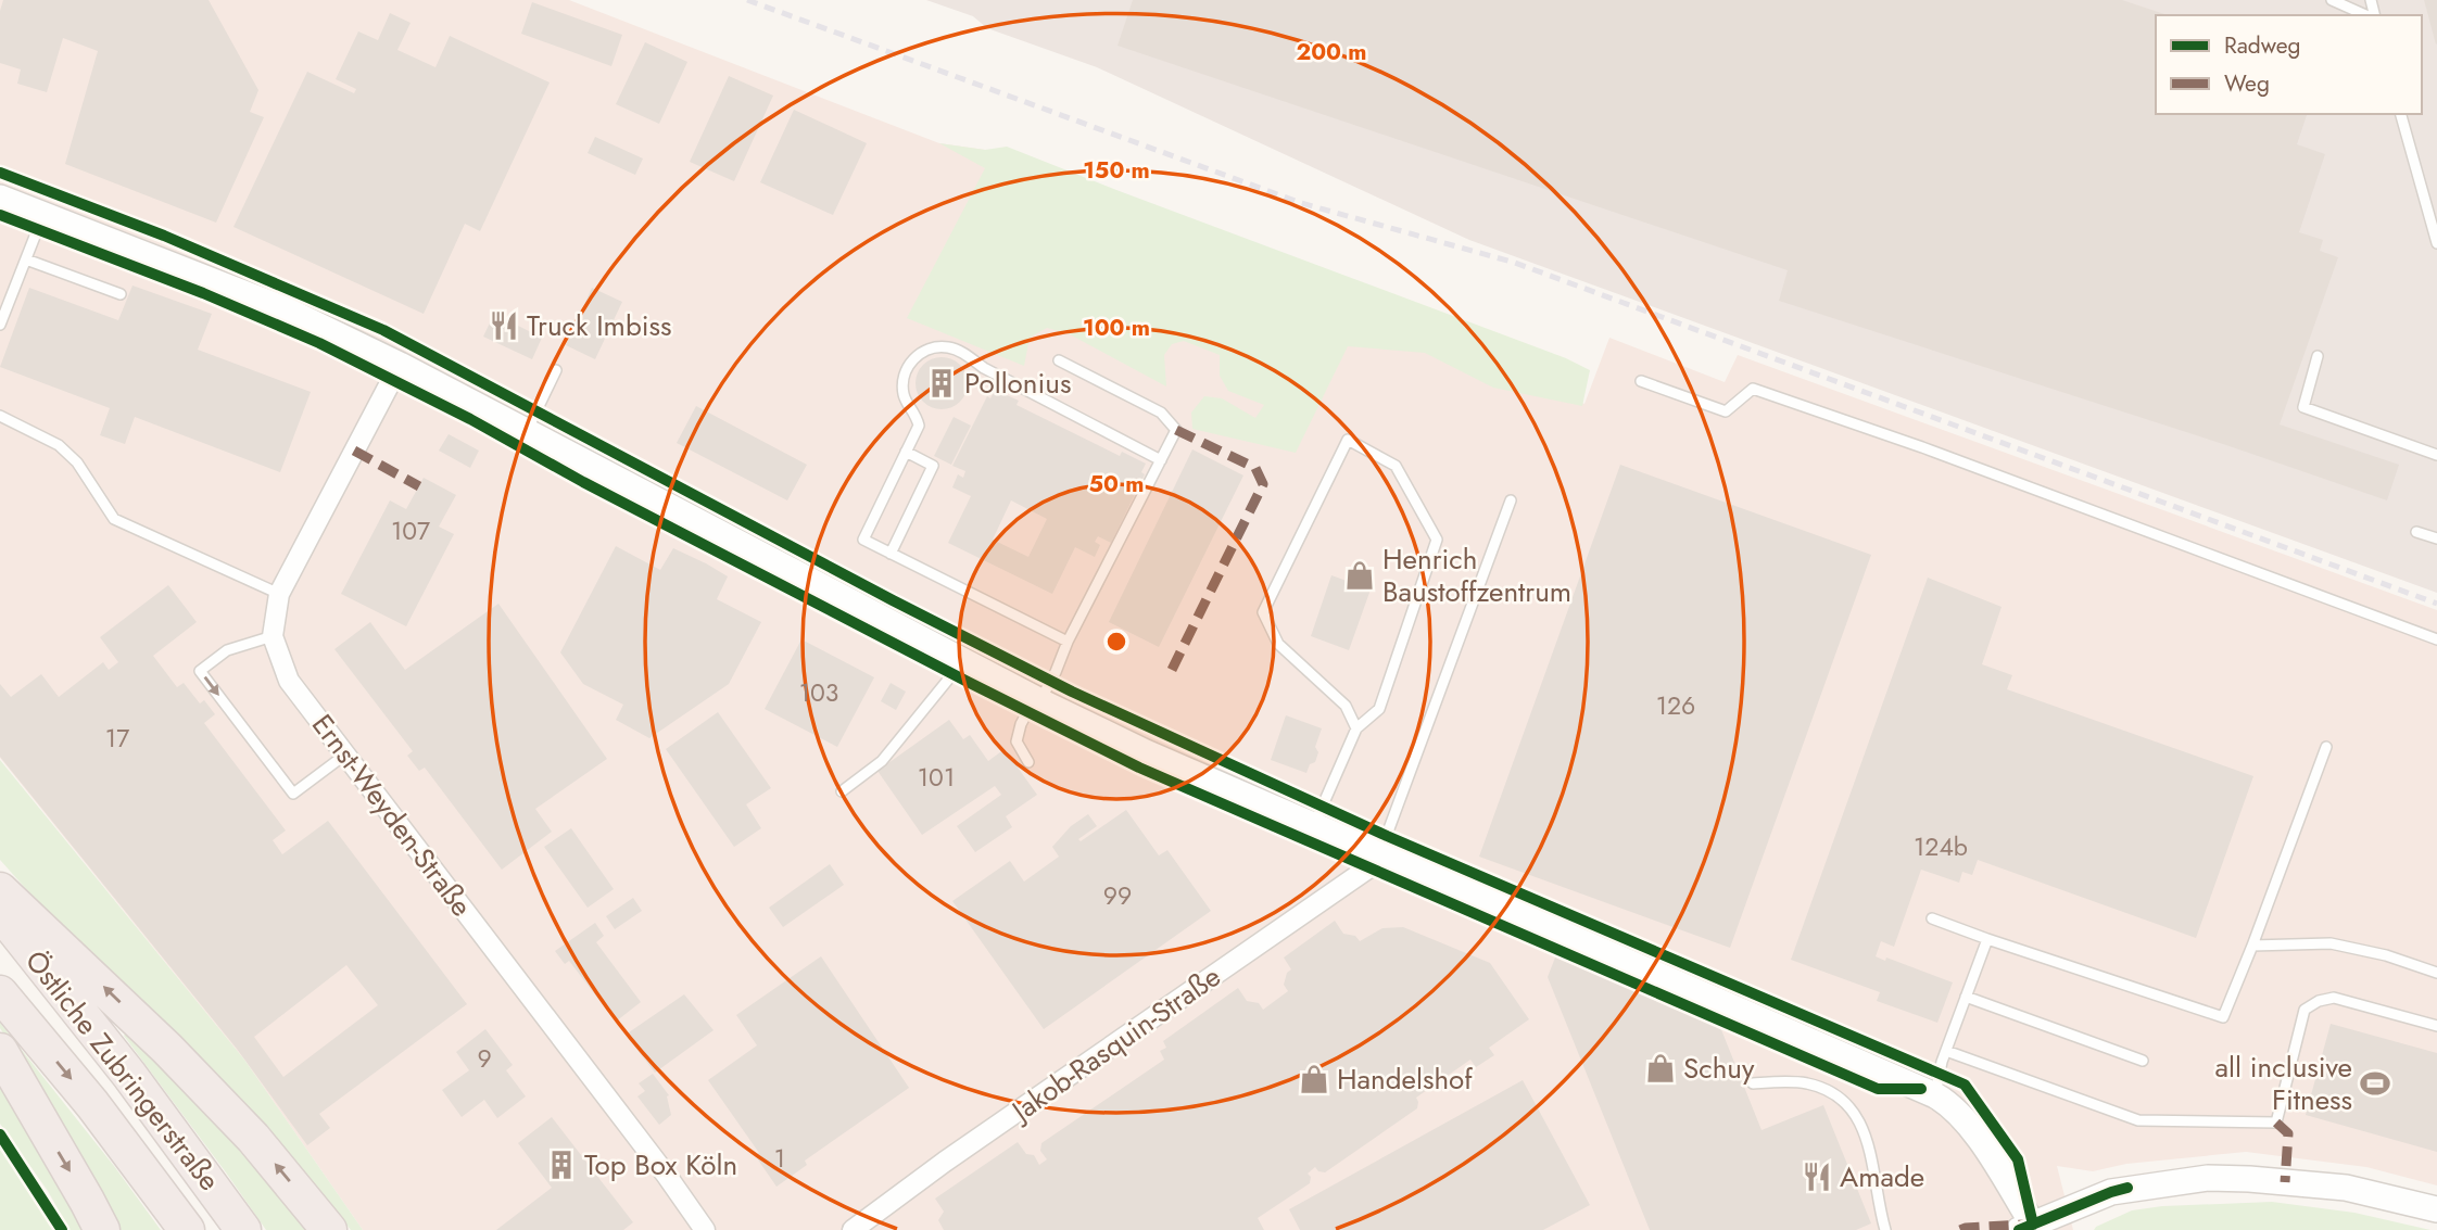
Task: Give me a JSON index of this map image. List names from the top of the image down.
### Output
{
  "streets": {
    "highway": ["Östliche Zubringerstraße"],
    "street": ["Ernst-Weyden-Straße", "Jakob-Rasquin-Straße"]
  },
  "places": {
    "restaurant": ["Truck Imbiss", "Amade"],
    "building": ["Pollonius", "Top Box Köln"],
    "shop": ["Henrich Baustoffzentrum", "Schuy", "Handelshof"],
    "sports": ["all inclusive Fitness"]
  },
  "house_numbers": [
    "107",
    "103",
    "126",
    "17",
    "101",
    "124b",
    "99",
    "9",
    "1"
  ],
  "legend": ["Radweg", "Weg"],
  "rings": [
    "200 m",
    "150 m",
    "100 m",
    "50 m"
  ]
}
